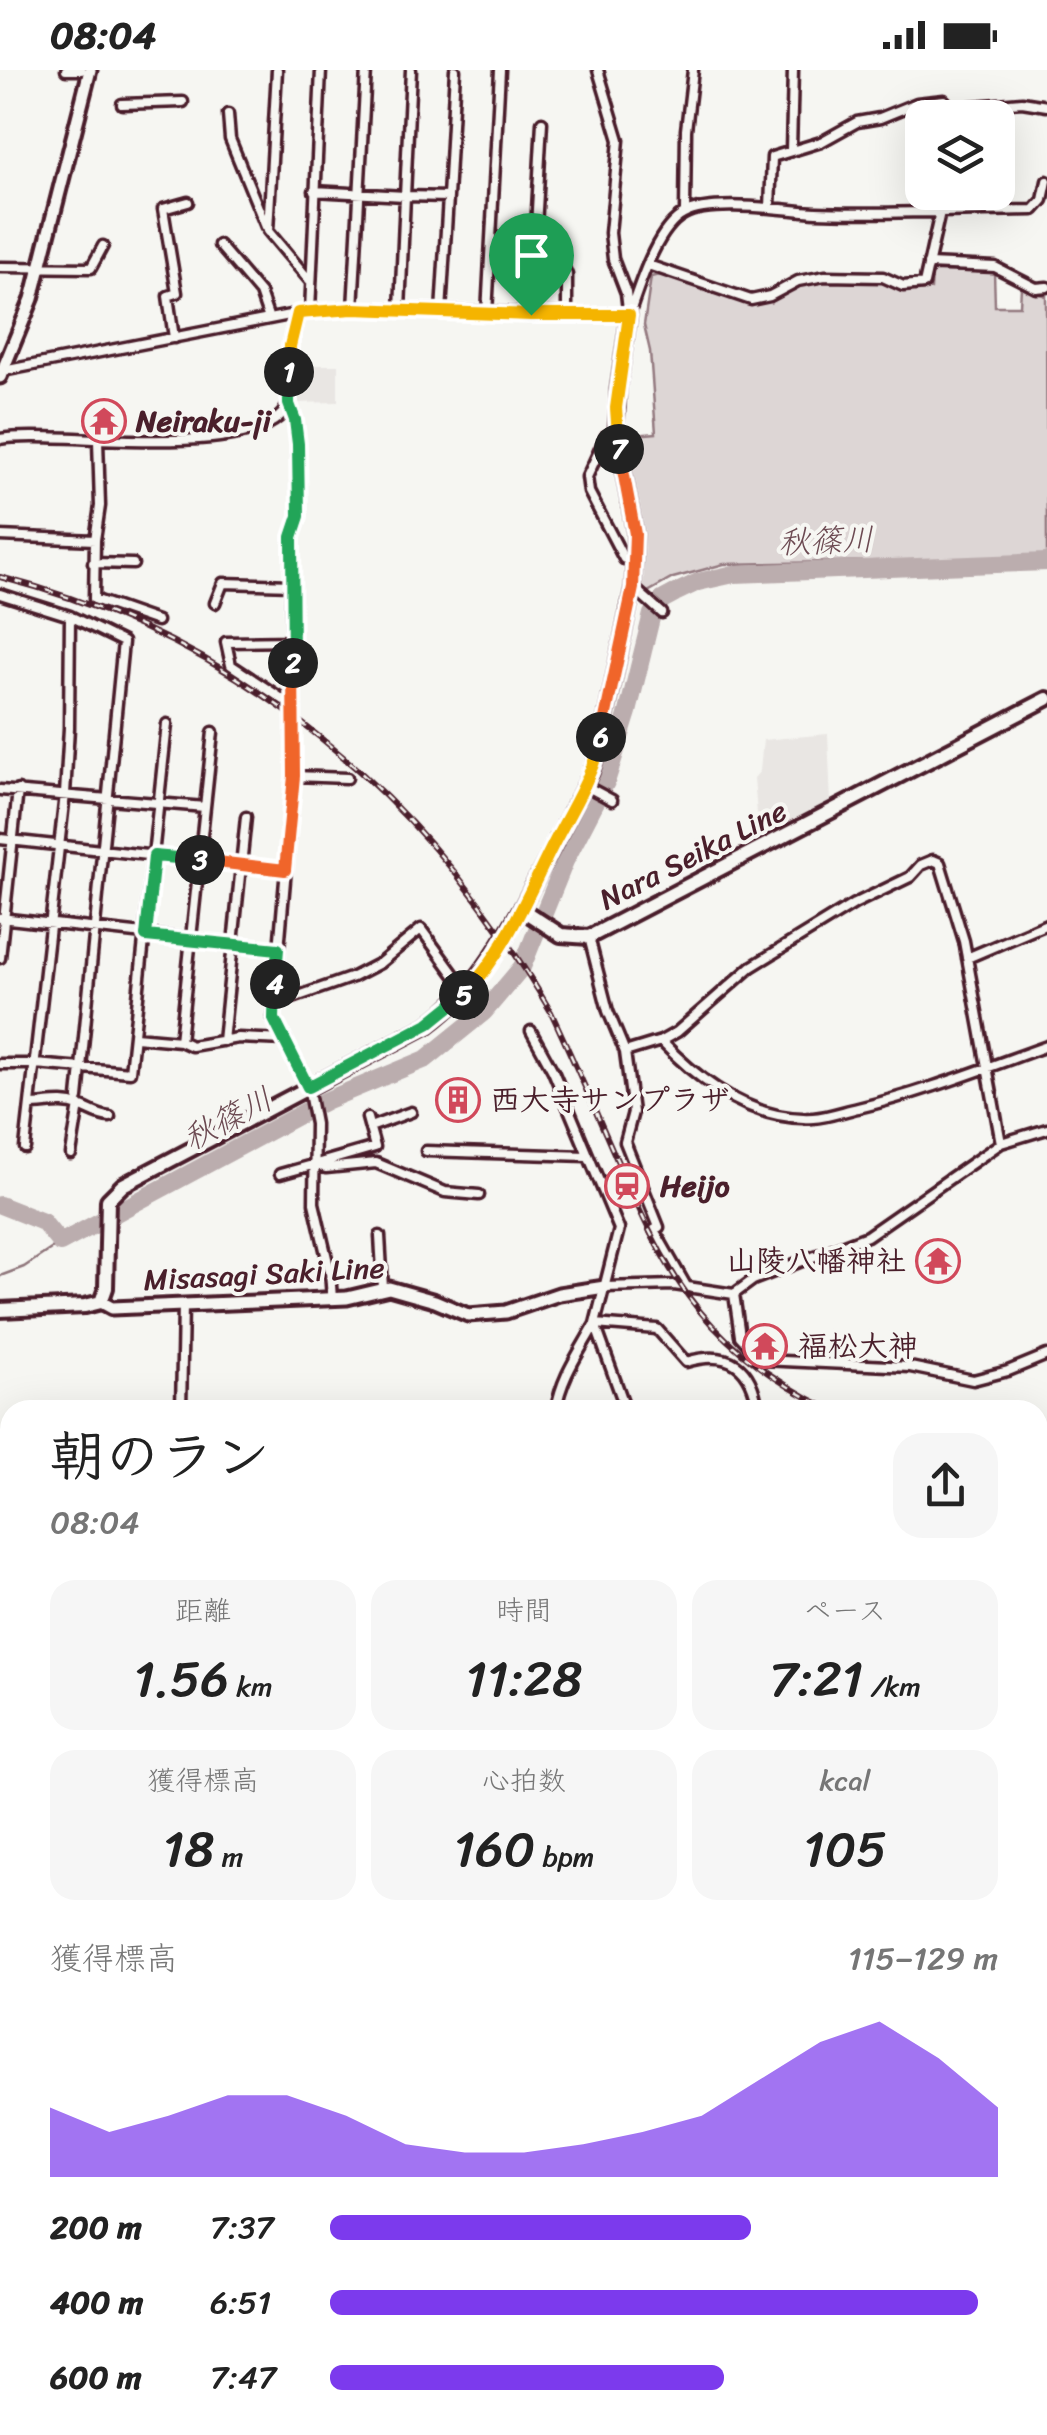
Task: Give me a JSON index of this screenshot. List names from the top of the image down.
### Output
{
  "streets": {
    "main road": ["Nara Seika Line", "Misasagi Saki Line"]
  },
  "water": ["秋篠川"],
  "places": {
    "temple": ["Neiraku-ji", "山陵八幡神社", "福松大神"],
    "building": ["西大寺サンプラザ"],
    "station": ["Heijo"]
  },
  "page": {
    "status": "08:04",
    "pins": [
      "1",
      "7",
      "2",
      "6",
      "3",
      "4",
      "5"
    ],
    "heading": ["朝のラン", "08:04"],
    "stats": [
      ["距離", "1.56 km"],
      ["時間", "11:28"],
      ["ペース", "7:21 /km"],
      ["獲得標高", "18 m"],
      ["心拍数", "160 bpm"],
      ["kcal", "105"]
    ],
    "chart": ["獲得標高", "115–129 m"],
    "list": [
      {
        "name": "200 m",
        "note": "7:37"
      },
      {
        "name": "400 m",
        "note": "6:51"
      },
      {
        "name": "600 m",
        "note": "7:47"
      }
    ]
  }
}
